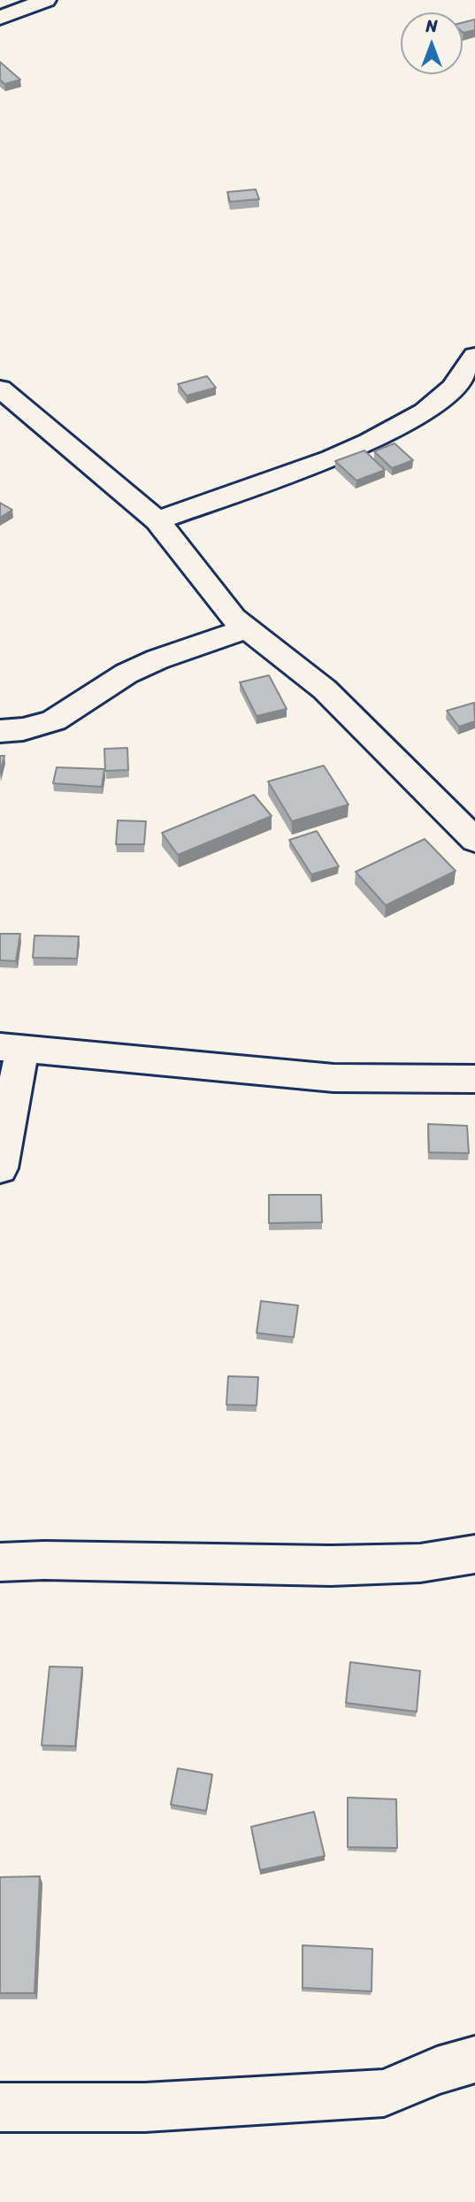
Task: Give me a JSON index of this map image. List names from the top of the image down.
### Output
{
  "north": "top"
}
